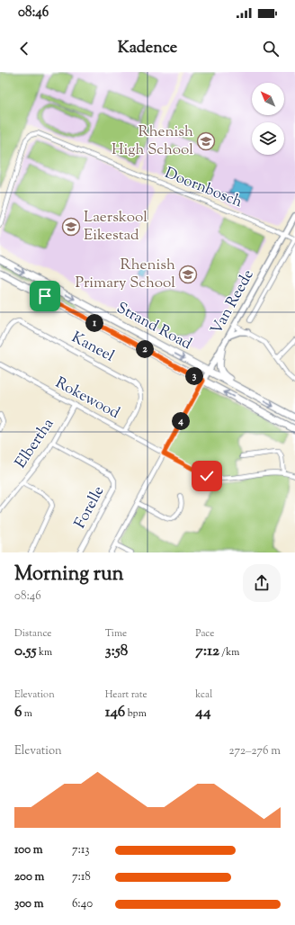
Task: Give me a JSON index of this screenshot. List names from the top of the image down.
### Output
{
  "streets": {
    "main road": ["Strand Road"],
    "street": [
      "Doornbosch",
      "Van Reede",
      "Kaneel",
      "Rokewood",
      "Elbertha",
      "Forelle"
    ]
  },
  "crossings": [
    ["Doornbosch", "Van Reede"],
    ["Van Reede", "Strand Road"],
    ["Van Reede", "Rokewood"],
    ["Kaneel", "Rokewood"],
    ["Rokewood", "Elbertha"],
    ["Elbertha", "Forelle"]
  ],
  "places": {
    "school or university": ["Rhenish High School", "Laerskool Eikestad", "Rhenish Primary School"]
  },
  "north": "top left",
  "page": {
    "status": "08:46",
    "header": "Kadence",
    "pins": [
      "1",
      "2",
      "3",
      "4"
    ],
    "heading": ["Morning run", "08:46"],
    "stats": [
      ["Distance", "0.55 km"],
      ["Time", "3:58"],
      ["Pace", "7:12 /km"],
      ["Elevation", "6 m"],
      ["Heart rate", "146 bpm"],
      ["kcal", "44"]
    ],
    "chart": ["Elevation", "272–276 m"],
    "list": [
      {
        "name": "100 m",
        "note": "7:13"
      },
      {
        "name": "200 m",
        "note": "7:18"
      },
      {
        "name": "300 m",
        "note": "6:40"
      }
    ]
  }
}
